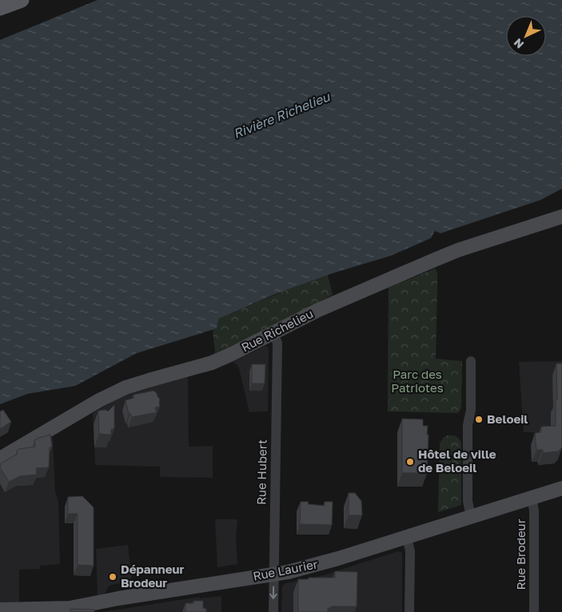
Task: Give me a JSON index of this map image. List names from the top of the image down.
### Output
{
  "streets": {
    "main road": ["Rue Richelieu", "Rue Laurier"],
    "street": ["Rue Hubert", "Rue Brodeur"]
  },
  "crossings": [
    ["Rue Richelieu", "Rue Hubert"],
    ["Rue Hubert", "Rue Laurier"],
    ["Rue Brodeur", "Rue Laurier"]
  ],
  "water": ["Rivière Richelieu"],
  "parks": ["Parc des Patriotes"],
  "places": ["Beloeil", "Hôtel de ville de Beloeil", "Dépanneur Brodeur"],
  "north": "bottom left"
}
